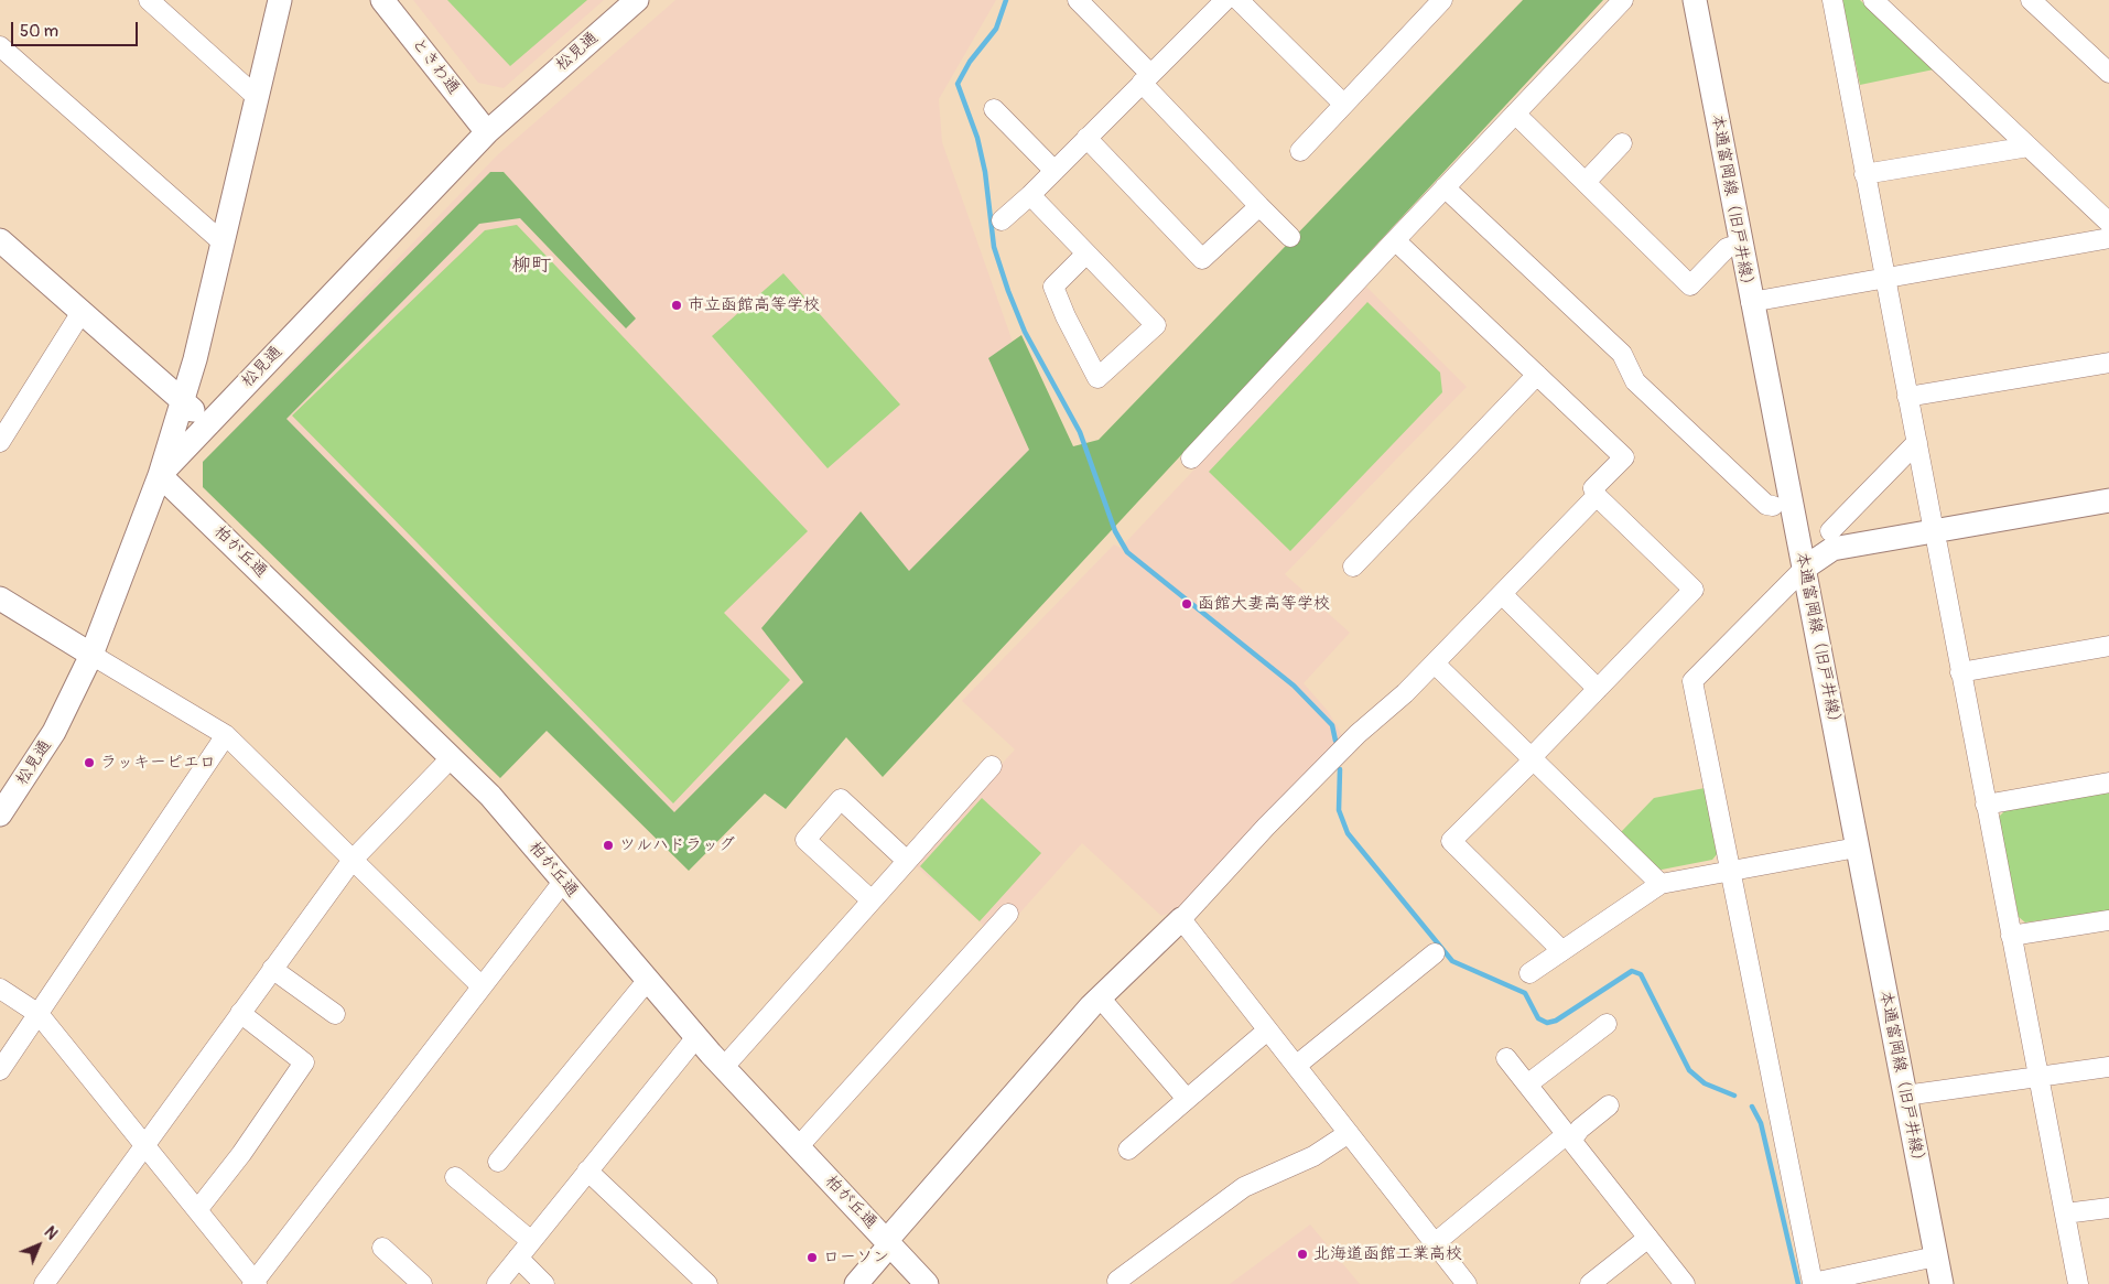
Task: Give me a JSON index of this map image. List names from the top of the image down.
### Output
{
  "streets": {
    "street": [
      "松見通",
      "ときわ通",
      "本通富岡線（旧戸井線）",
      "柏が丘通"
    ]
  },
  "crossings": [
    ["松見通", "ときわ通"],
    ["松見通", "柏が丘通"]
  ],
  "districts": ["柳町"],
  "places": [
    "市立函館高等学校",
    "函館大妻高等学校",
    "ラッキーピエロ",
    "ツルハドラッグ",
    "北海道函館工業高校",
    "ローソン"
  ],
  "scale_bar": "50 m",
  "north": "top right"
}
